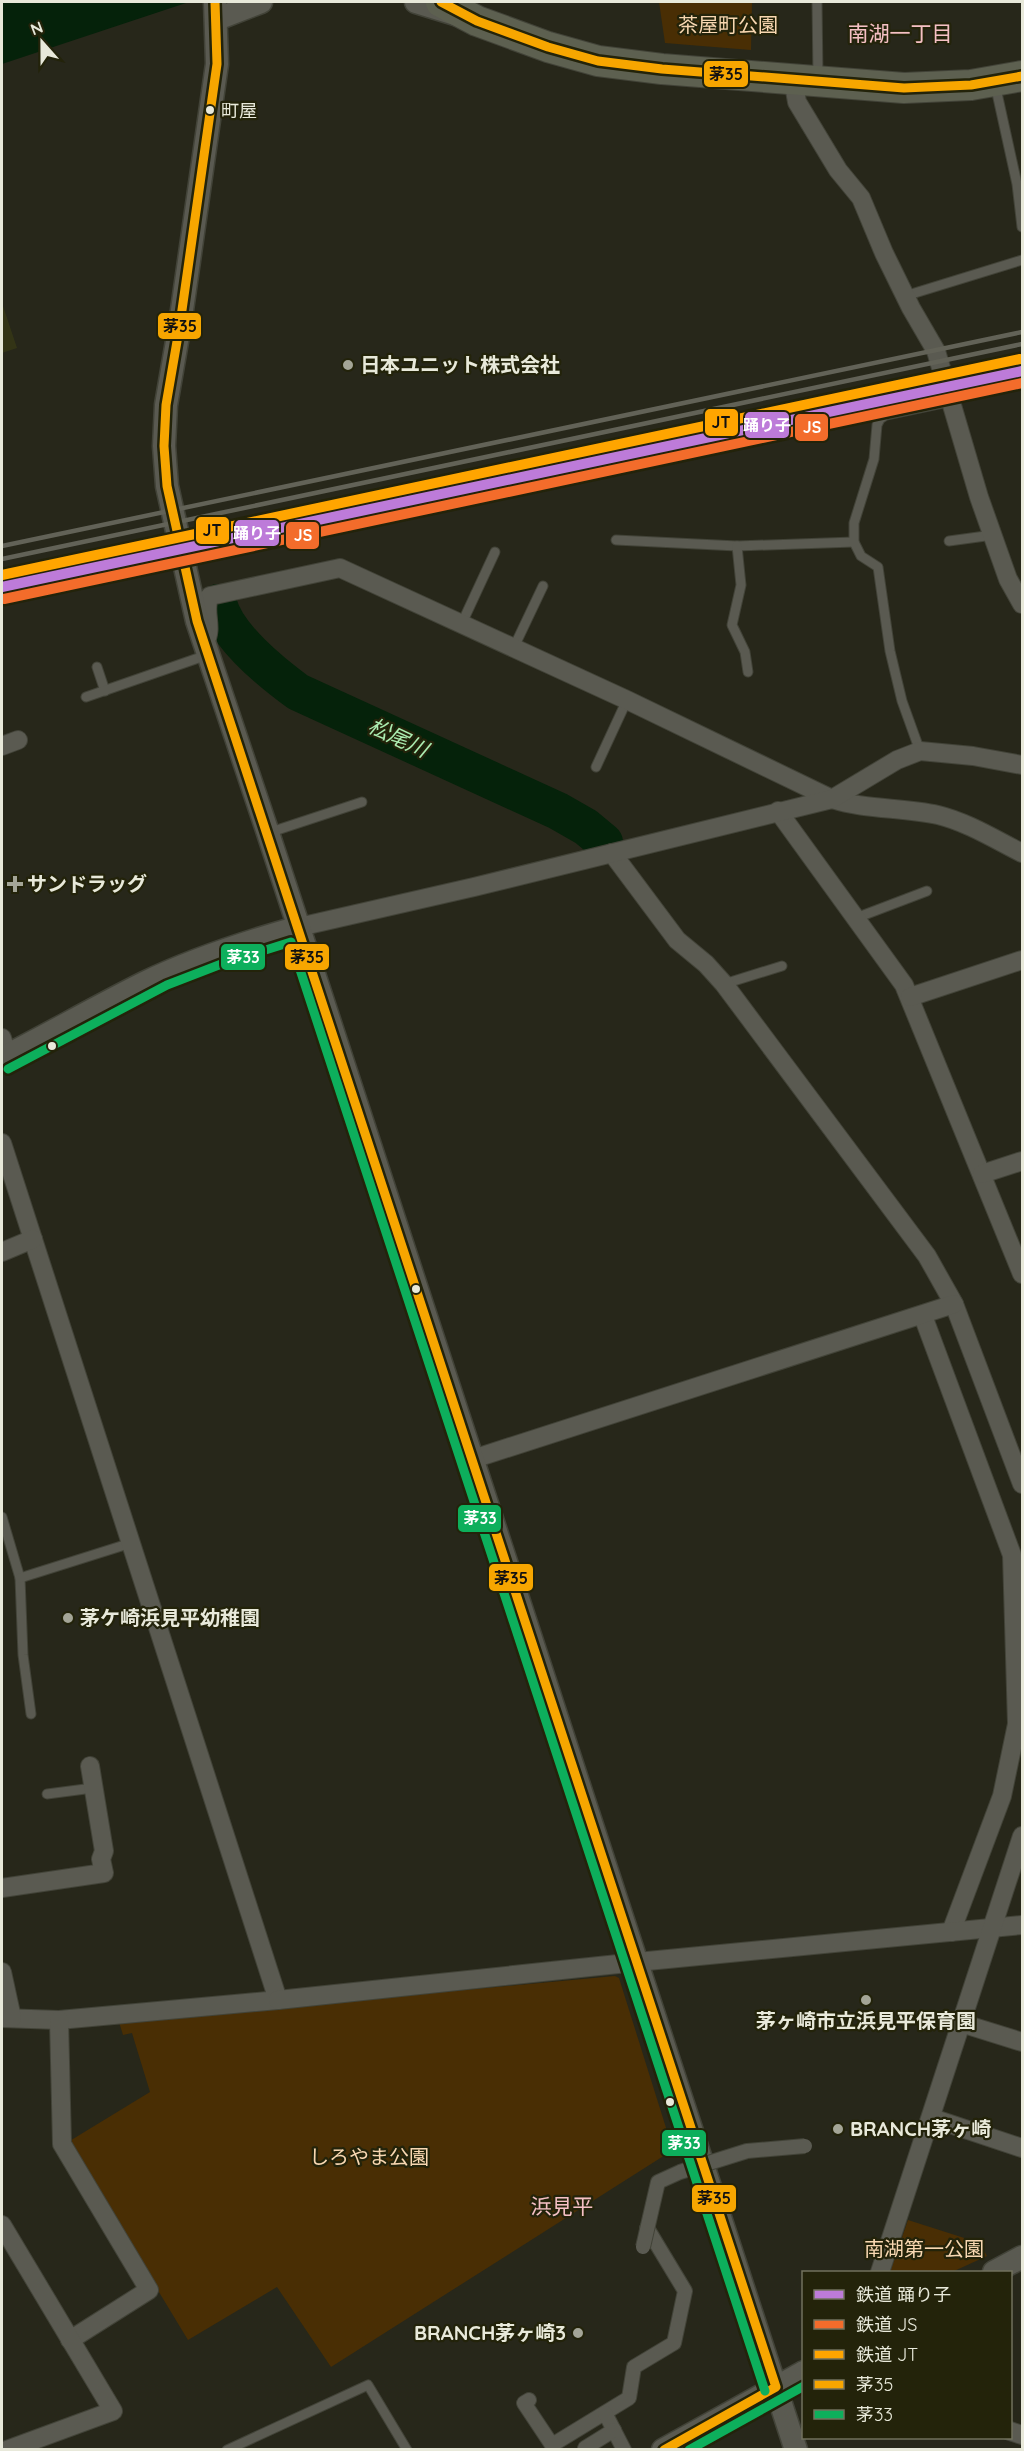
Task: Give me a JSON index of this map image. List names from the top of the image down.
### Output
{
  "districts": ["南湖一丁目", "浜見平"],
  "water": ["松尾川"],
  "parks": ["茶屋町公園", "しろやま公園", "南湖第一公園"],
  "places": {
    "other": [
      "町屋",
      "日本ユニット株式会社",
      "茅ケ崎浜見平幼稚園",
      "茅ヶ崎市立浜見平保育園",
      "BRANCH茅ヶ崎",
      "BRANCH茅ヶ崎3"
    ],
    "health": ["サンドラッグ"]
  },
  "lines": [
    "transit line 茅35",
    "rail line JT",
    "rail line 踊り子",
    "rail line JS",
    "transit line 茅33"
  ],
  "legend": [
    "鉄道 踊り子",
    "鉄道 JS",
    "鉄道 JT",
    "茅35",
    "茅33"
  ],
  "north": "top"
}
